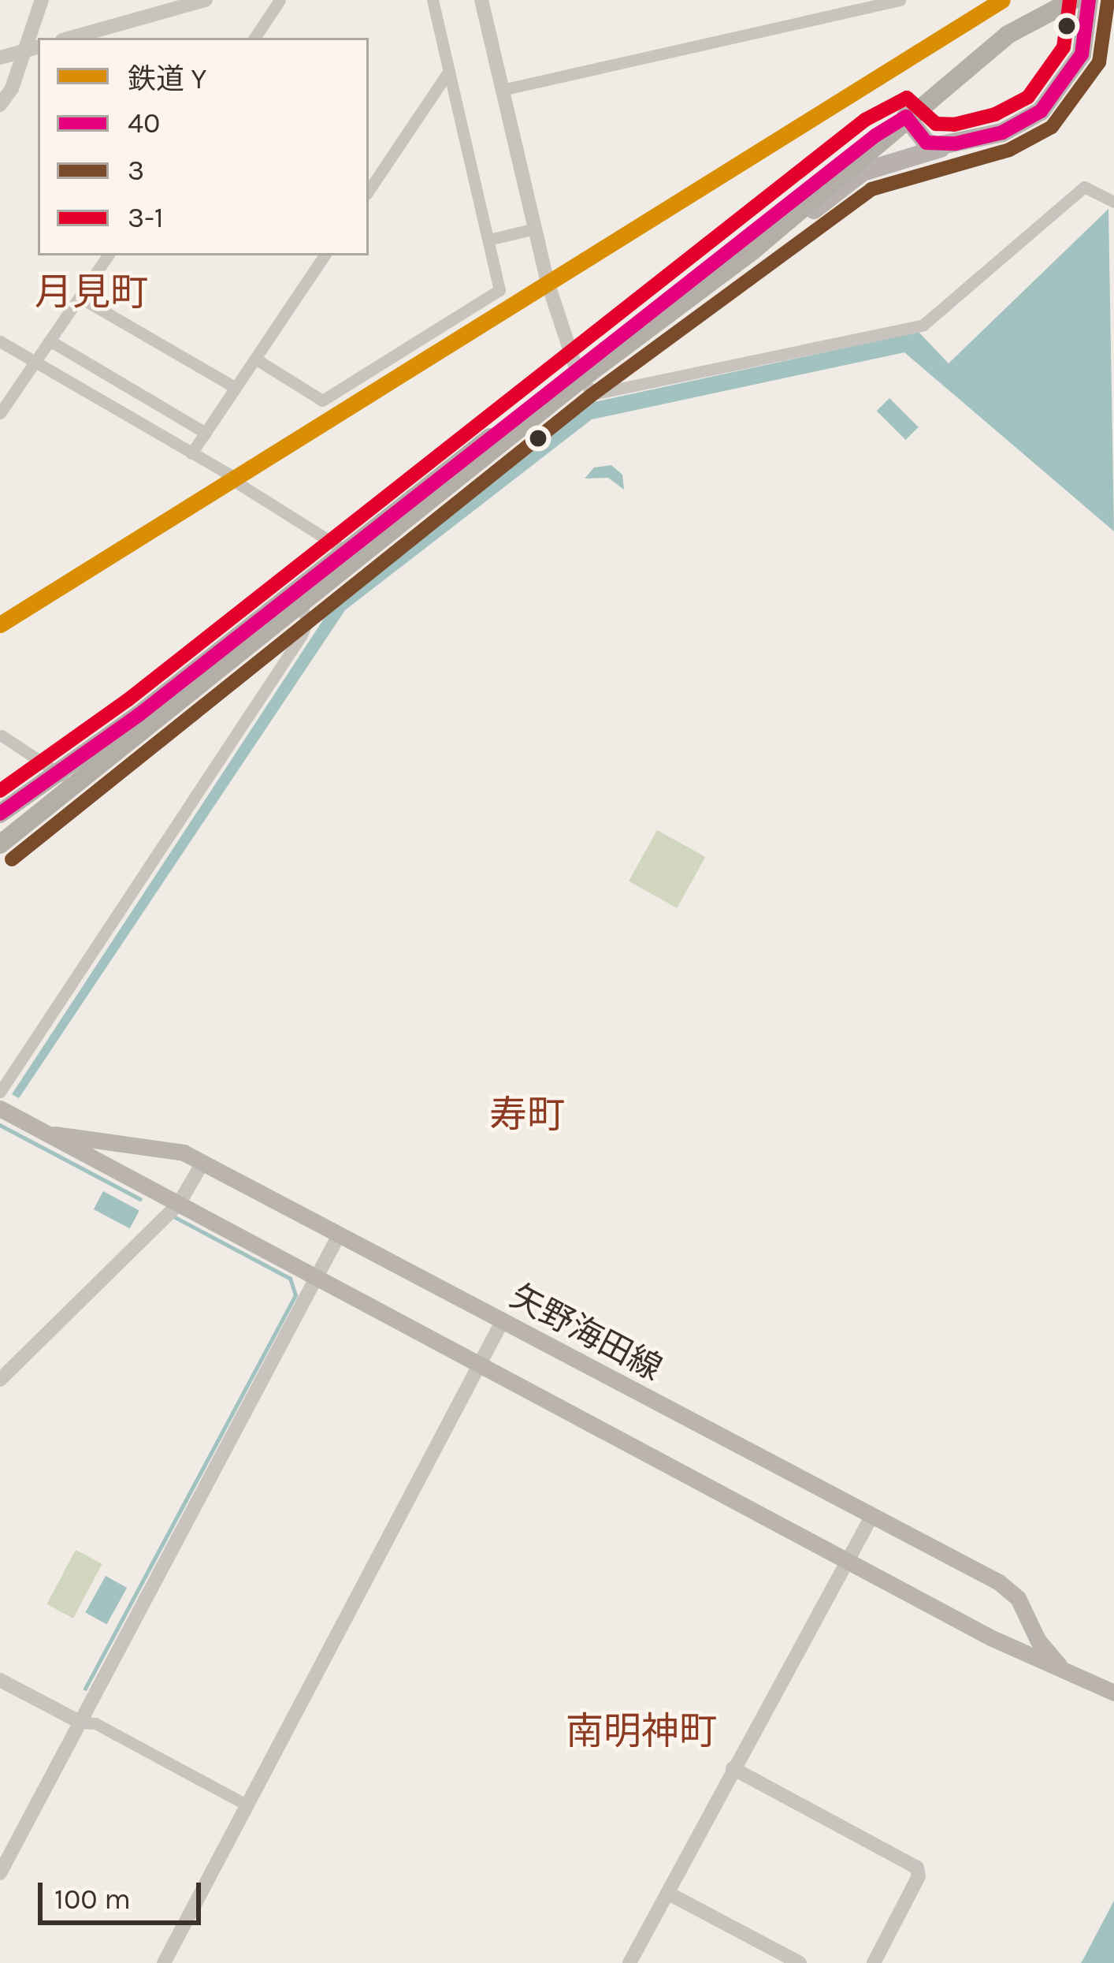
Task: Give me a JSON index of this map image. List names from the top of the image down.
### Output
{
  "streets": {
    "main road": ["矢野海田線"]
  },
  "districts": ["月見町", "寿町", "南明神町"],
  "lines": [
    "rail line Y",
    "transit line 40",
    "transit line 3-1",
    "transit line 3"
  ],
  "legend": [
    "鉄道 Y",
    "40",
    "3",
    "3-1"
  ],
  "scale_bar": "100 m"
}
